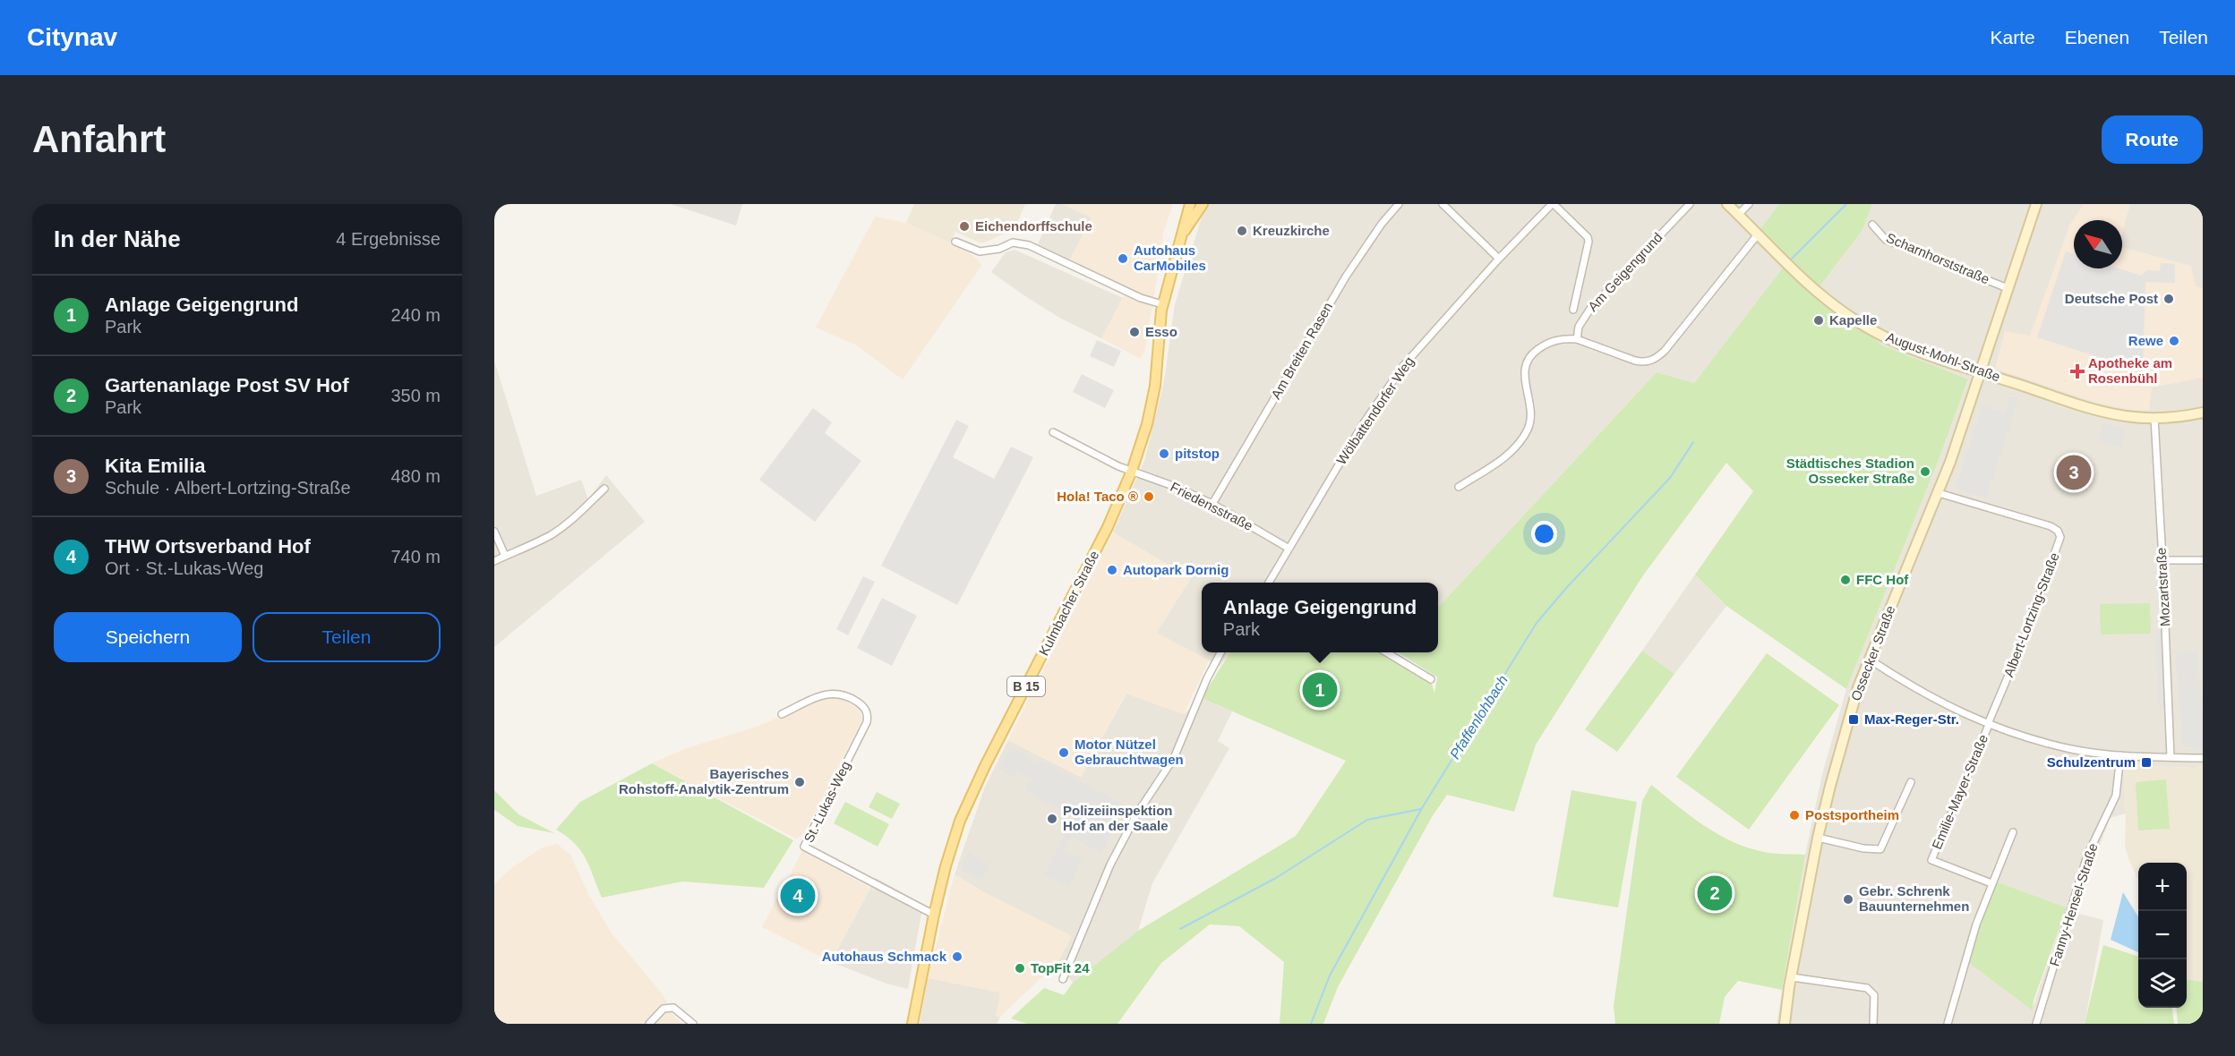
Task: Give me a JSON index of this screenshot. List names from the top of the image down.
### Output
{
  "streets": {
    "main road": ["Kulmbacher Straße", "B 15"],
    "street": [
      "Scharnhorststraße",
      "Am Geigengrund",
      "Am Breiten Rasen",
      "August-Mohl-Straße",
      "Wölbattendorfer Weg",
      "Friedensstraße",
      "Mozartstraße",
      "Albert-Lortzing-Straße",
      "Ossecker Straße",
      "Emilie-Mayer-Straße",
      "St.-Lukas-Weg",
      "Fanny-Hensel-Straße"
    ]
  },
  "crossings": [
    ["Scharnhorststraße", "Ossecker Straße"],
    ["Am Geigengrund", "Wölbattendorfer Weg"],
    ["Am Breiten Rasen", "Friedensstraße"],
    ["August-Mohl-Straße", "Mozartstraße"],
    ["August-Mohl-Straße", "Ossecker Straße"],
    ["Wölbattendorfer Weg", "Friedensstraße"],
    ["Friedensstraße", "Kulmbacher Straße"],
    ["Kulmbacher Straße", "B 15"],
    ["Kulmbacher Straße", "St.-Lukas-Weg"],
    ["Albert-Lortzing-Straße", "Ossecker Straße"],
    ["Albert-Lortzing-Straße", "Emilie-Mayer-Straße"]
  ],
  "water": ["Pfaffenlohbach"],
  "places": {
    "other": [
      "Eichendorffschule",
      "Kreuzkirche",
      "Autohaus CarMobiles",
      "Deutsche Post",
      "Kapelle",
      "Esso",
      "Rewe",
      "pitstop",
      "Städtisches Stadion Ossecker Straße",
      "Hola! Taco ®",
      "Autopark Dornig",
      "FFC Hof",
      "Motor Nützel Gebrauchtwagen",
      "Bayerisches Rohstoff-Analytik-Zentrum",
      "Postsportheim",
      "Polizeiinspektion Hof an der Saale",
      "Gebr. Schrenk Bauunternehmen",
      "Autohaus Schmack",
      "TopFit 24"
    ],
    "health": ["Apotheke am Rosenbühl"],
    "transit": ["Max-Reger-Str.", "Schulzentrum"]
  },
  "north": "top left",
  "page": {
    "header": "Citynav",
    "nav": ["Karte", "Ebenen", "Teilen"],
    "buttons": [
      "Route",
      ["Speichern", "Teilen"]
    ],
    "title": "Anfahrt",
    "heading": ["In der Nähe", "4 Ergebnisse"],
    "list": [
      {
        "mark": "1",
        "name": "Anlage Geigengrund",
        "note": "Park",
        "value": "240 m"
      },
      {
        "mark": "2",
        "name": "Gartenanlage Post SV Hof",
        "note": "Park",
        "value": "350 m"
      },
      {
        "mark": "3",
        "name": "Kita Emilia",
        "note": "Schule · Albert-Lortzing-Straße",
        "value": "480 m"
      },
      {
        "mark": "4",
        "name": "THW Ortsverband Hof",
        "note": "Ort · St.-Lukas-Weg",
        "value": "740 m"
      }
    ],
    "pins": [
      "3",
      "1",
      "2",
      "4"
    ],
    "popup": ["Anlage Geigengrund", "Park"],
    "map_buttons": ["+", "−"]
  }
}
